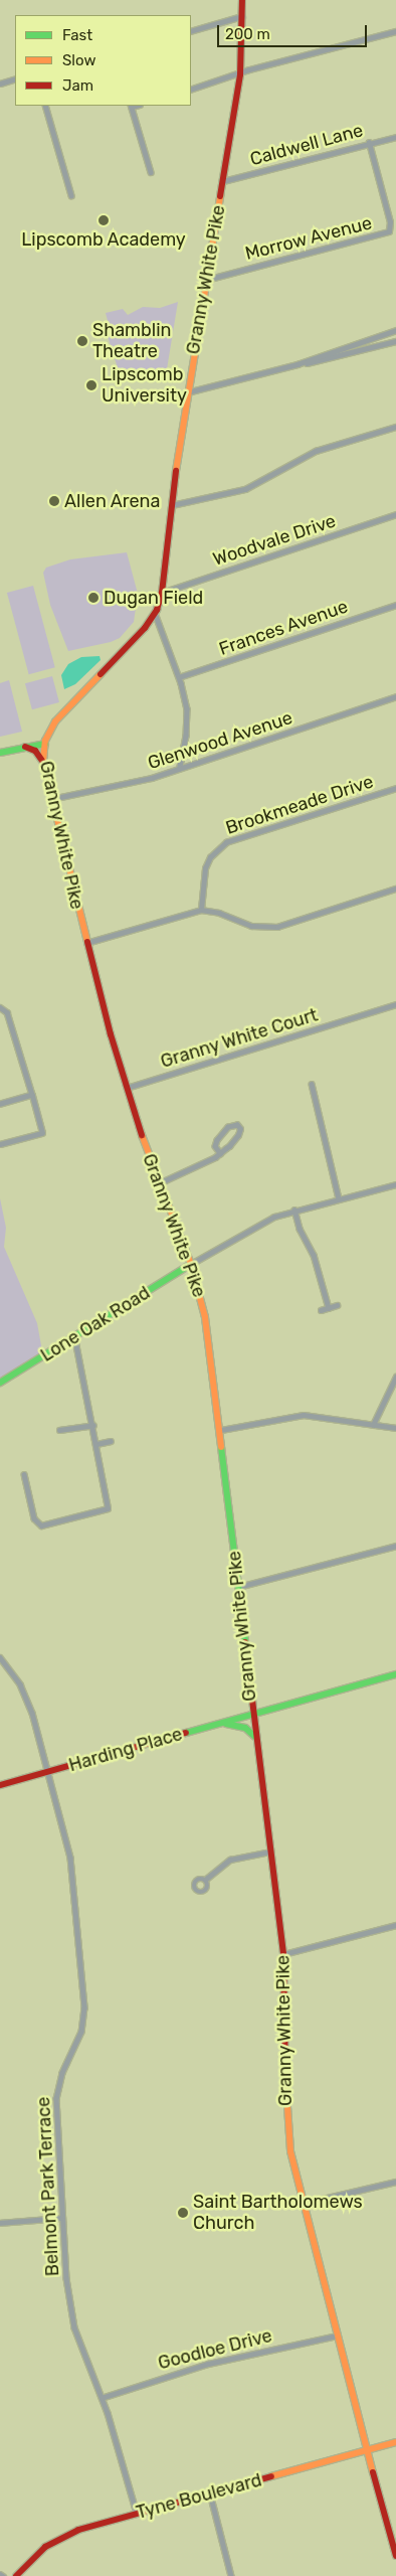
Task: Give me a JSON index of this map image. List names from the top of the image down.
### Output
{
  "streets": {
    "main road": [
      "Granny White Pike",
      "Lone Oak Road",
      "Harding Place",
      "Tyne Boulevard"
    ],
    "street": [
      "Caldwell Lane",
      "Morrow Avenue",
      "Woodvale Drive",
      "Frances Avenue",
      "Glenwood Avenue",
      "Brookmeade Drive",
      "Granny White Court",
      "Belmont Park Terrace",
      "Goodloe Drive"
    ]
  },
  "crossings": [
    ["Caldwell Lane", "Morrow Avenue"],
    ["Caldwell Lane", "Granny White Pike"],
    ["Morrow Avenue", "Granny White Pike"],
    ["Granny White Pike", "Woodvale Drive"],
    ["Granny White Pike", "Glenwood Avenue"],
    ["Granny White Pike", "Granny White Court"],
    ["Granny White Pike", "Lone Oak Road"],
    ["Granny White Pike", "Harding Place"],
    ["Granny White Pike", "Goodloe Drive"],
    ["Granny White Pike", "Tyne Boulevard"],
    ["Harding Place", "Belmont Park Terrace"],
    ["Belmont Park Terrace", "Goodloe Drive"],
    ["Belmont Park Terrace", "Tyne Boulevard"]
  ],
  "places": [
    "Lipscomb Academy",
    "Shamblin Theatre",
    "Lipscomb University",
    "Allen Arena",
    "Dugan Field",
    "Saint Bartholomews Church"
  ],
  "legend": ["Fast", "Slow", "Jam"],
  "scale_bar": "200 m"
}
